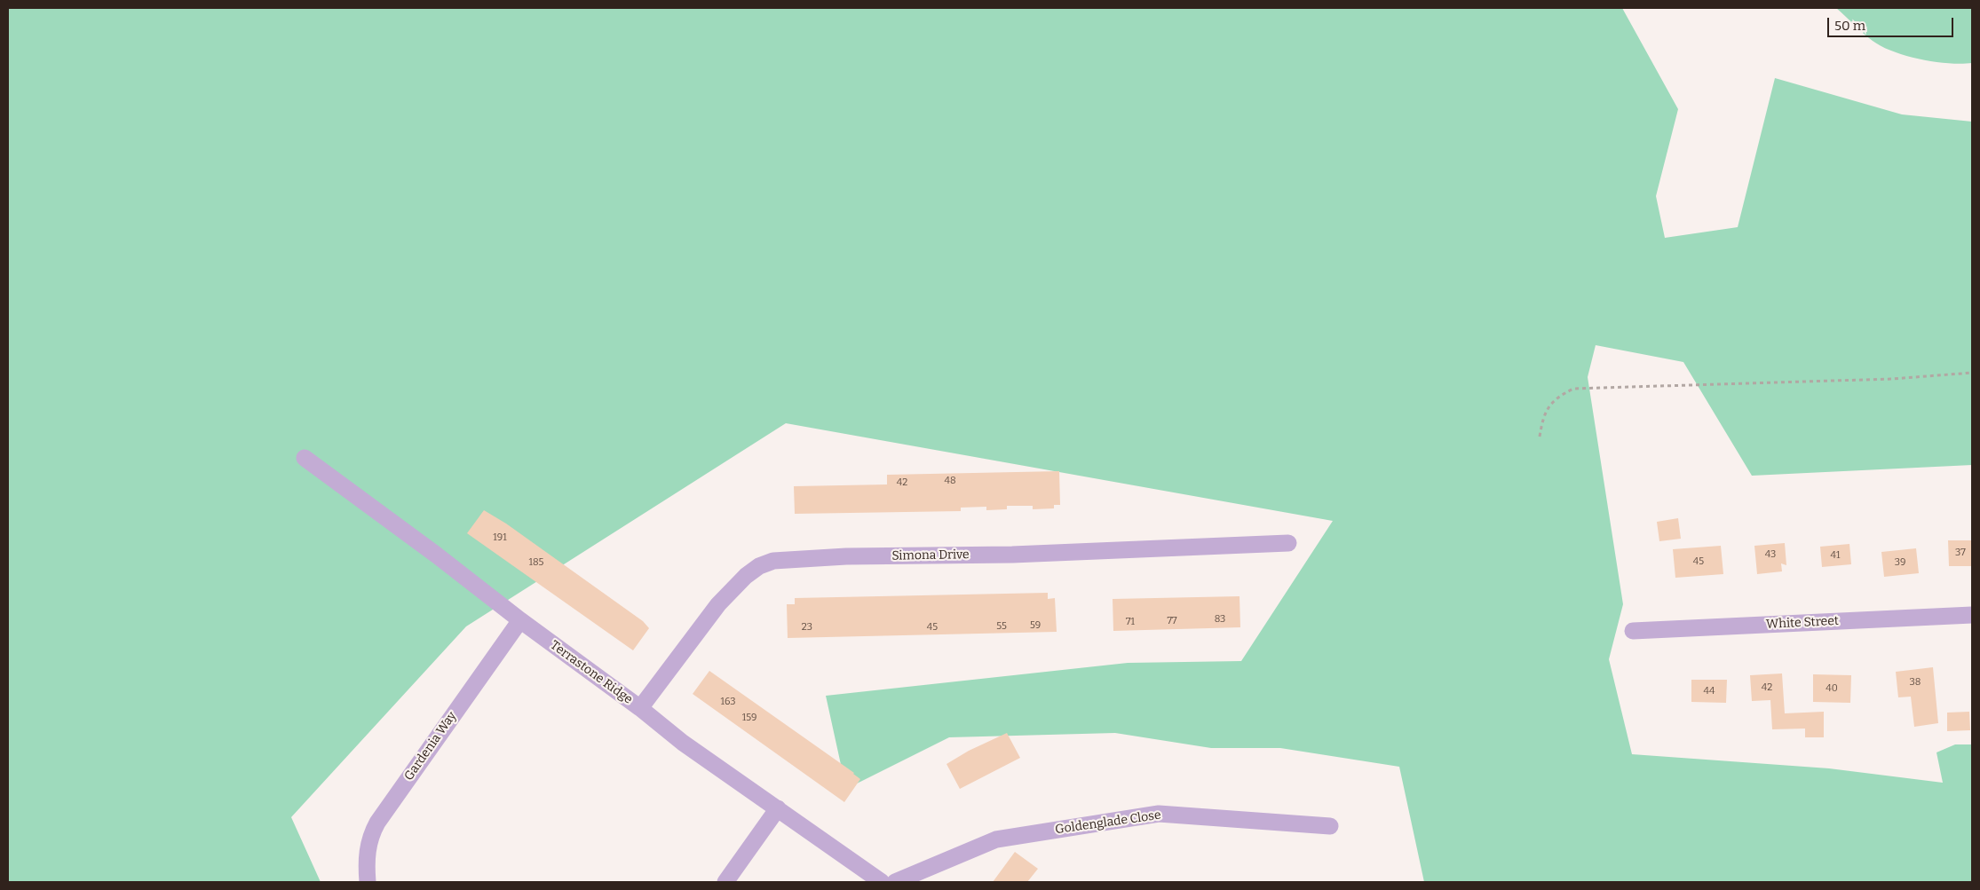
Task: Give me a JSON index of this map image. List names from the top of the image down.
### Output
{
  "streets": {
    "street": [
      "Simona Drive",
      "White Street",
      "Terrastone Ridge",
      "Gardenia Way",
      "Goldenglade Close"
    ]
  },
  "crossings": [
    ["Simona Drive", "Terrastone Ridge"],
    ["Terrastone Ridge", "Gardenia Way"]
  ],
  "house_numbers": [
    "48",
    "42",
    "191",
    "37",
    "43",
    "41",
    "45",
    "185",
    "39",
    "83",
    "77",
    "71",
    "59",
    "55",
    "23",
    "45",
    "38",
    "42",
    "40",
    "44",
    "163",
    "159"
  ],
  "scale_bar": "50 m"
}
